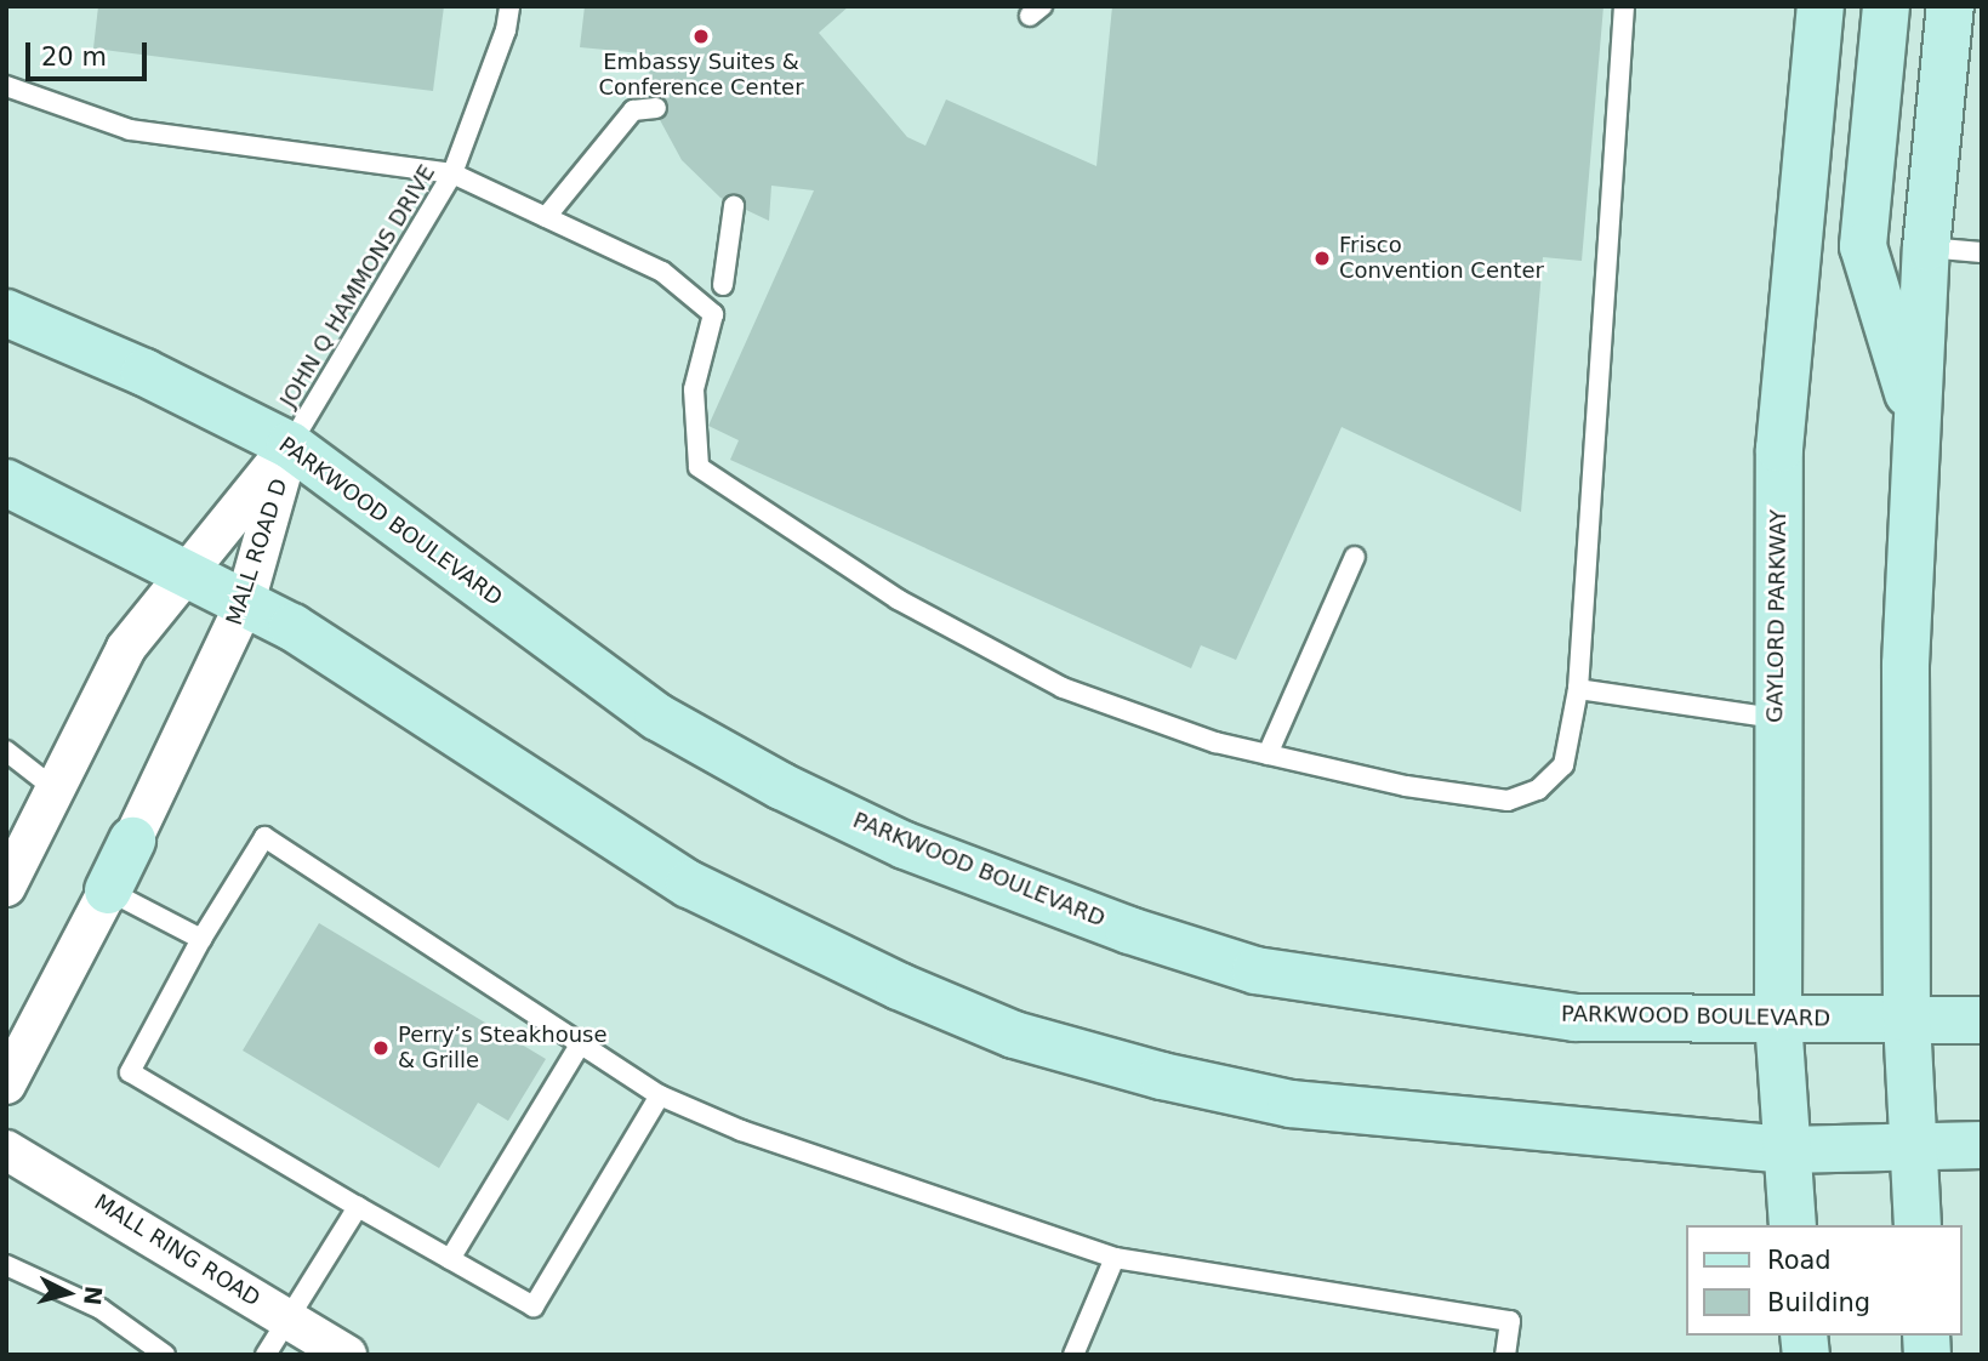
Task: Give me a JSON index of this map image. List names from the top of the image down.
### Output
{
  "streets": {
    "main road": ["PARKWOOD BOULEVARD", "MALL ROAD D", "GAYLORD PARKWAY"],
    "street": ["MALL RING ROAD"],
    "lane": ["JOHN Q HAMMONS DRIVE"]
  },
  "crossings": [
    ["JOHN Q HAMMONS DRIVE", "PARKWOOD BOULEVARD"],
    ["JOHN Q HAMMONS DRIVE", "MALL ROAD D"],
    ["PARKWOOD BOULEVARD", "MALL ROAD D"],
    ["PARKWOOD BOULEVARD", "GAYLORD PARKWAY"]
  ],
  "places": ["Embassy Suites & Conference Center", "Frisco Convention Center", "Perry’s Steakhouse & Grille"],
  "legend": ["Road", "Building"],
  "scale_bar": "20 m",
  "north": "right"
}
